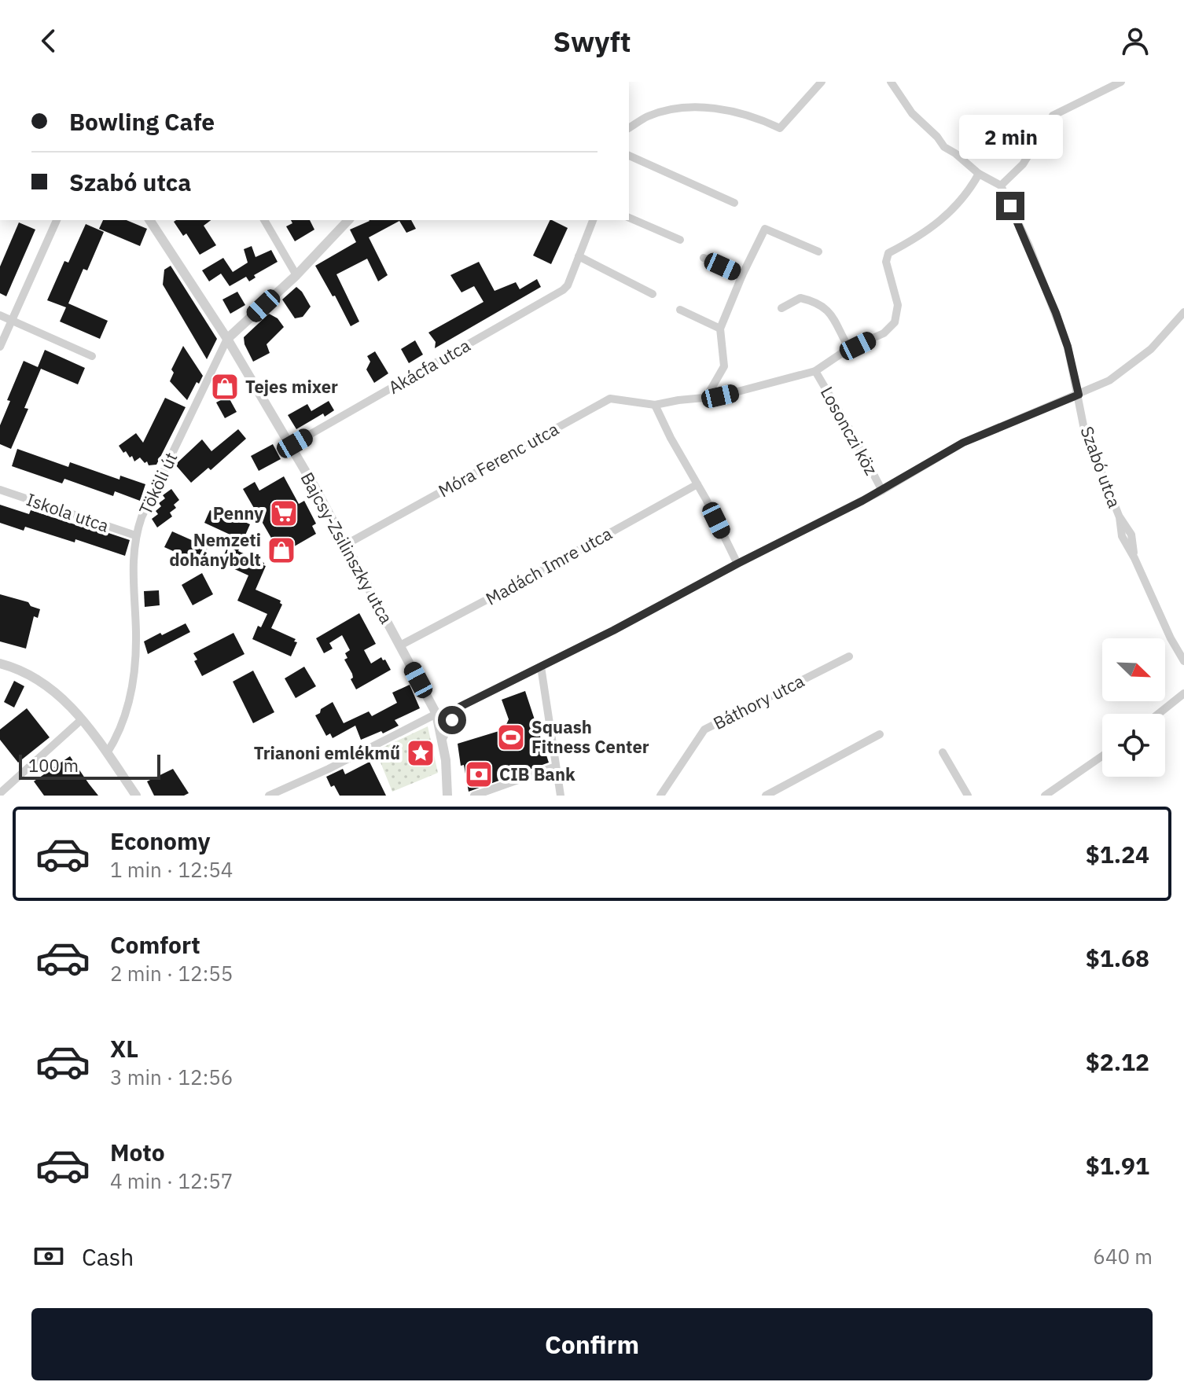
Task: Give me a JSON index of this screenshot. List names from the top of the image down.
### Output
{
  "streets": {
    "street": [
      "Akácfa utca",
      "Losonczi köz",
      "Móra Ferenc utca",
      "Szabó utca",
      "Tököli út",
      "Iskola utca",
      "Bajcsy-Zsilinszky utca",
      "Madách Imre utca",
      "Báthory utca"
    ]
  },
  "crossings": [
    ["Akácfa utca", "Bajcsy-Zsilinszky utca"],
    ["Losonczi köz", "Móra Ferenc utca"],
    ["Móra Ferenc utca", "Bajcsy-Zsilinszky utca"],
    ["Tököli út", "Iskola utca"],
    ["Tököli út", "Bajcsy-Zsilinszky utca"],
    ["Bajcsy-Zsilinszky utca", "Madách Imre utca"]
  ],
  "places": {
    "shop": ["Tejes mixer", "Nemzeti dohánybolt"],
    "supermarket": ["Penny"],
    "sports": ["Squash Fitness Center"],
    "place": ["Trianoni emlékmű"],
    "bank": ["CIB Bank"]
  },
  "scale_bar": "100 m",
  "north": "bottom right",
  "page": {
    "header": "Swyft",
    "banner": ["Bowling Cafe", "Szabó utca"],
    "bubble": "2 min",
    "scale": "100 m",
    "list": [
      {
        "name": "Economy",
        "note": "1 min · 12:54",
        "value": "$1.24"
      },
      {
        "name": "Comfort",
        "note": "2 min · 12:55",
        "value": "$1.68"
      },
      {
        "name": "XL",
        "note": "3 min · 12:56",
        "value": "$2.12"
      },
      {
        "name": "Moto",
        "note": "4 min · 12:57",
        "value": "$1.91"
      }
    ],
    "pay": ["Cash", "640 m"],
    "buttons": "Confirm"
  }
}
